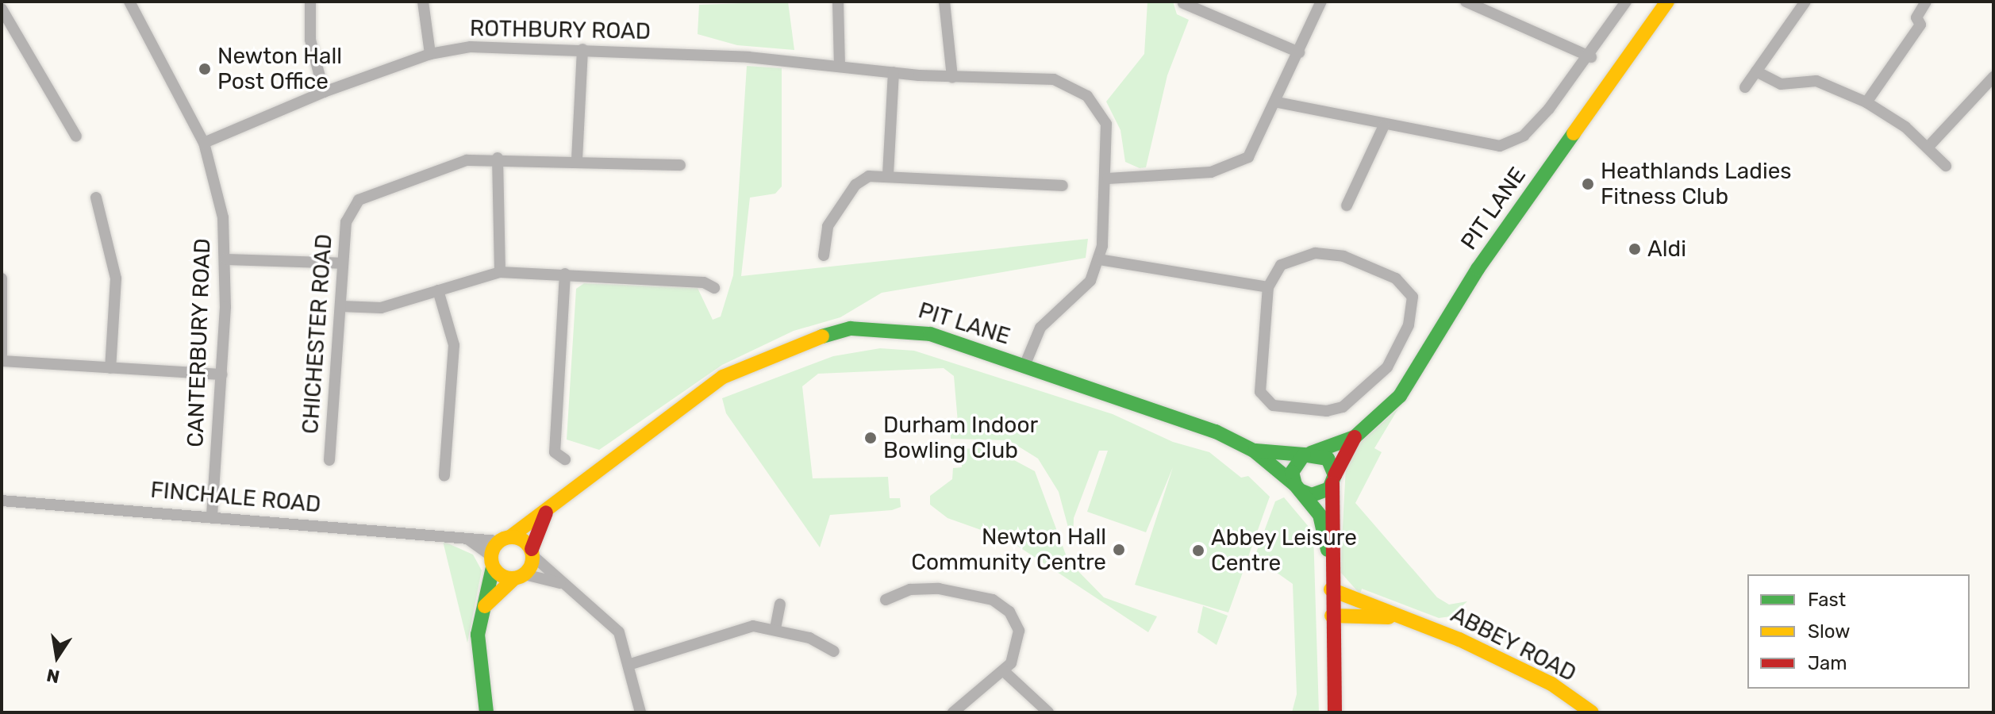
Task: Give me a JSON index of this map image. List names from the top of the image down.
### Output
{
  "streets": {
    "street": [
      "ROTHBURY ROAD",
      "PIT LANE",
      "CHICHESTER ROAD",
      "CANTERBURY ROAD",
      "FINCHALE ROAD",
      "ABBEY ROAD"
    ]
  },
  "crossings": [
    ["ROTHBURY ROAD", "PIT LANE"],
    ["ROTHBURY ROAD", "CANTERBURY ROAD"],
    ["PIT LANE", "FINCHALE ROAD"],
    ["CANTERBURY ROAD", "FINCHALE ROAD"]
  ],
  "places": [
    "Newton Hall Post Office",
    "Heathlands Ladies Fitness Club",
    "Aldi",
    "Durham Indoor Bowling Club",
    "Newton Hall Community Centre",
    "Abbey Leisure Centre"
  ],
  "legend": ["Fast", "Slow", "Jam"],
  "north": "bottom"
}
